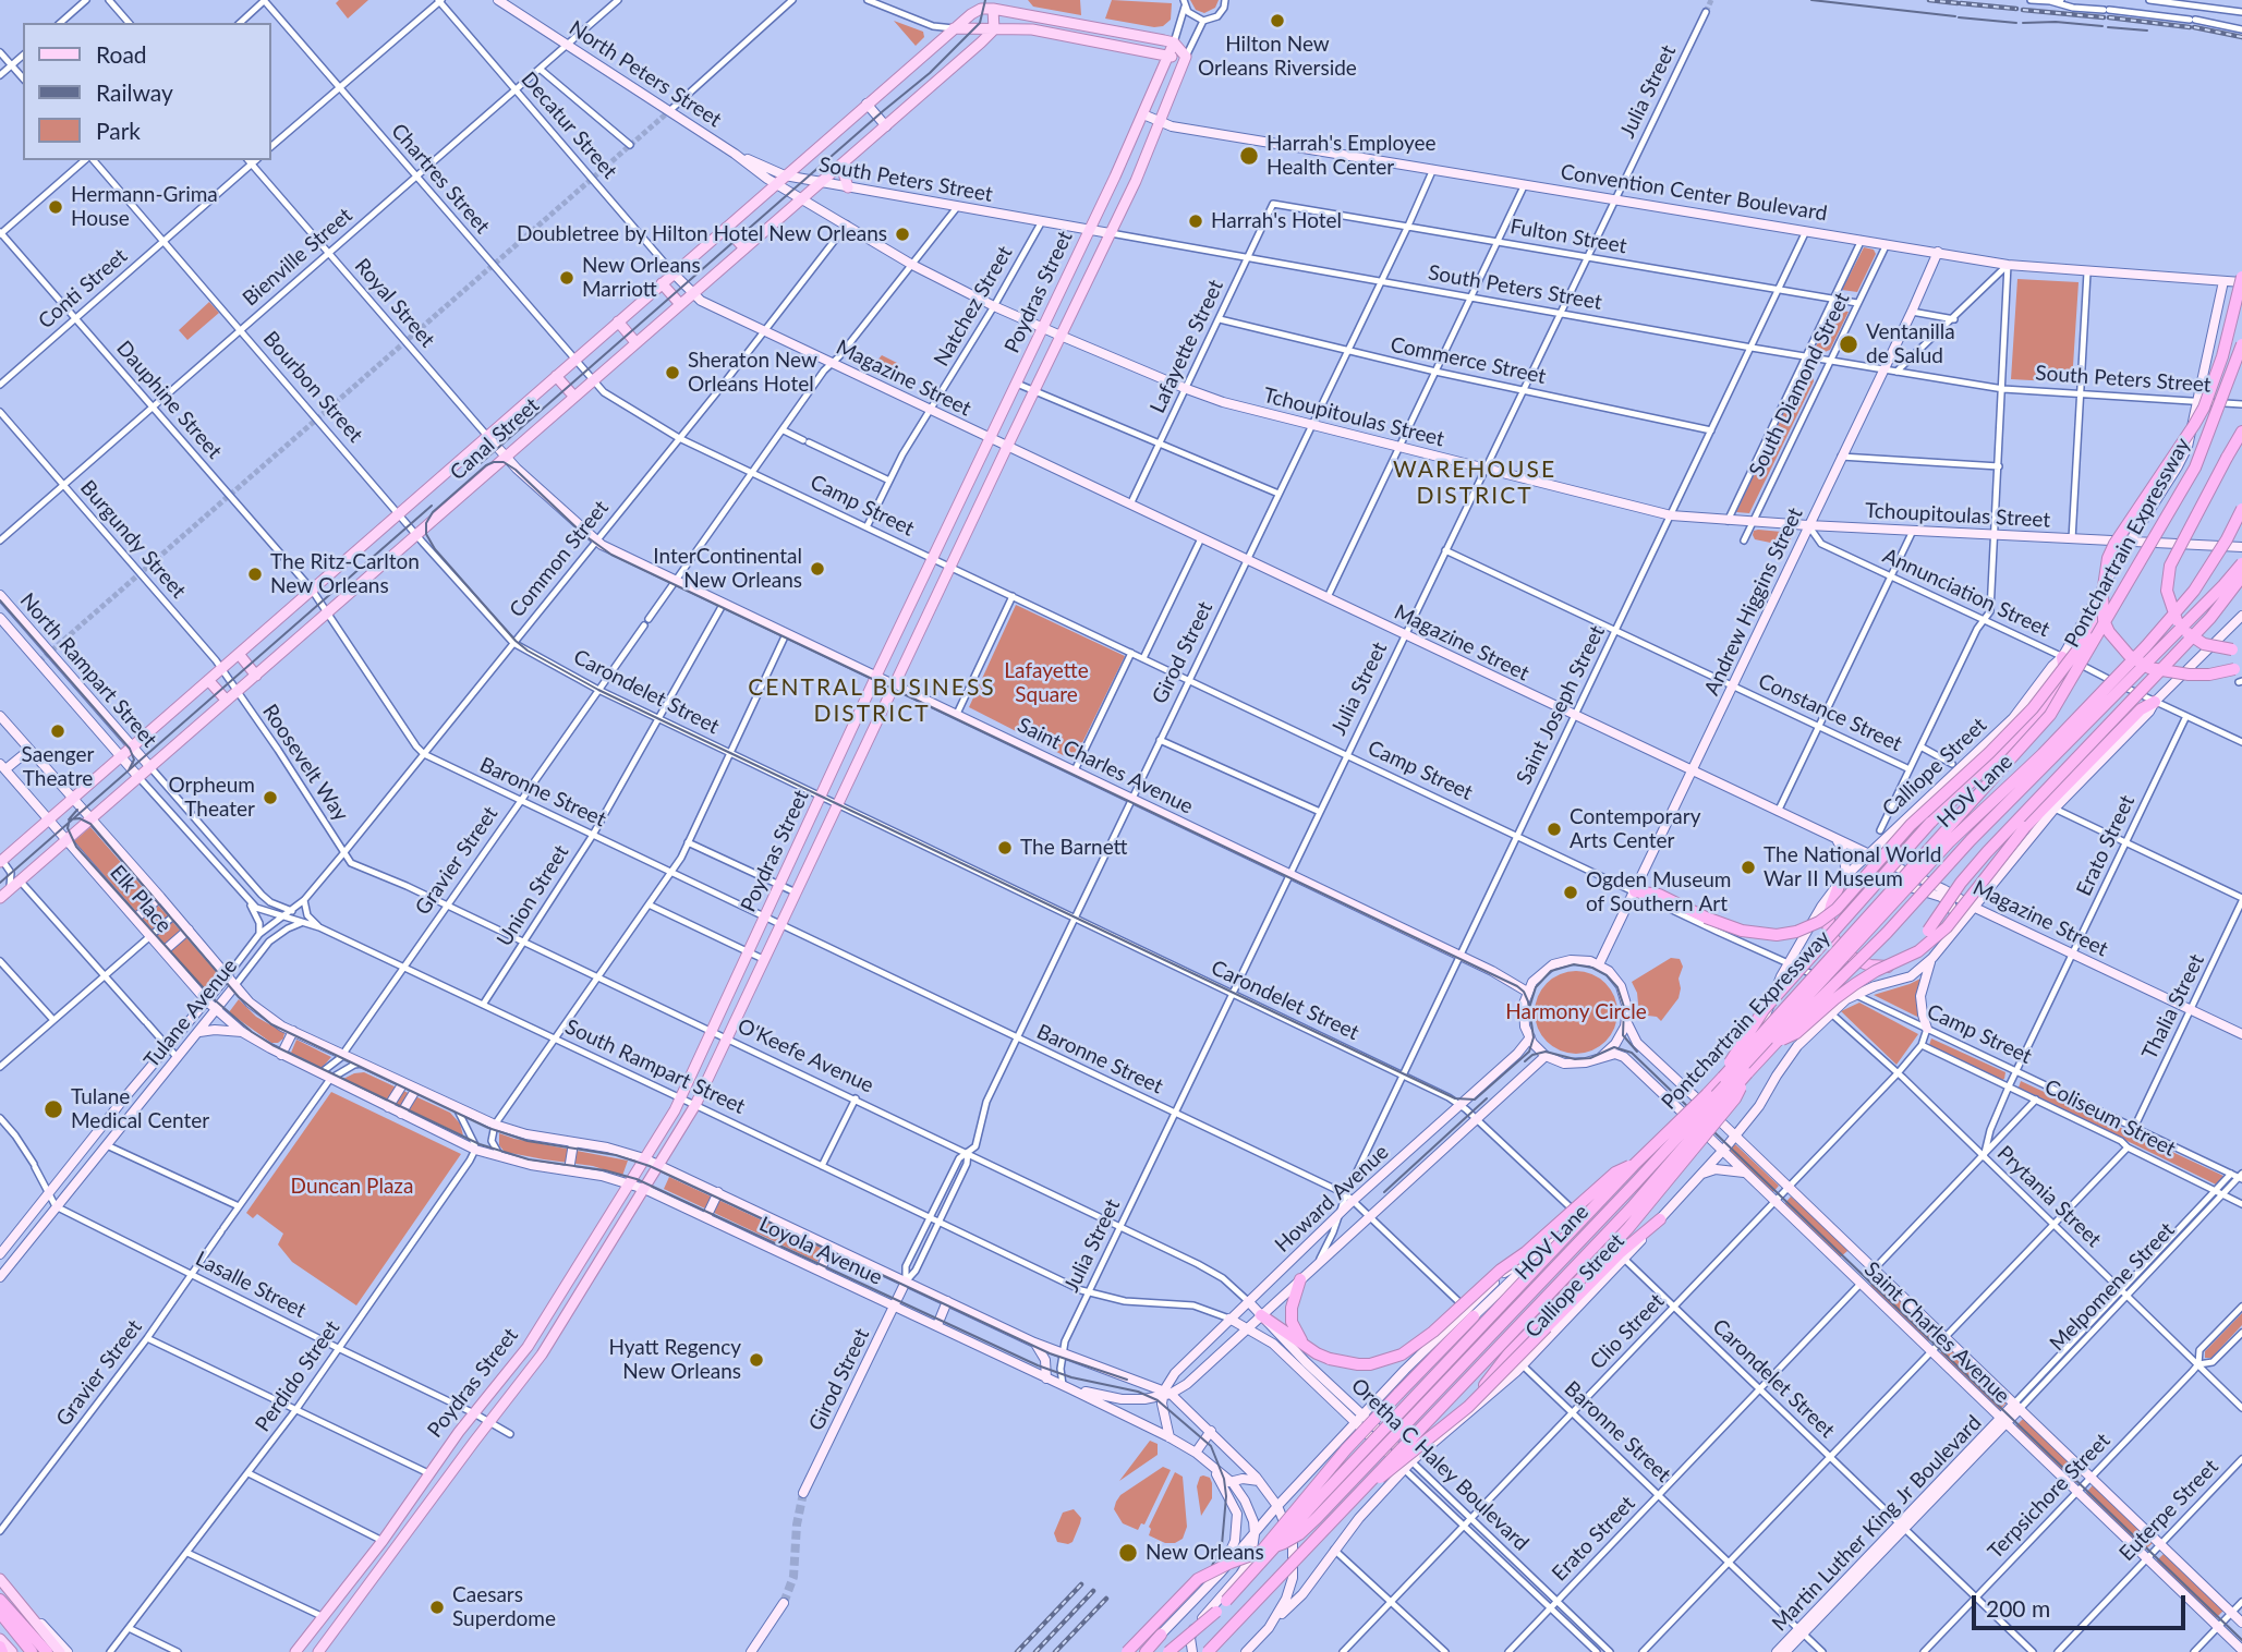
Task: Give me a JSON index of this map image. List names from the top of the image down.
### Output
{
  "streets": {
    "highway": ["Pontchartrain Expressway", "HOV Lane"],
    "main road": ["Poydras Street", "Canal Street"],
    "street": [
      "North Peters Street",
      "Julia Street",
      "Decatur Street",
      "Chartres Street",
      "South Peters Street",
      "Convention Center Boulevard",
      "Fulton Street",
      "Bienville Street",
      "Conti Street",
      "Royal Street",
      "Natchez Street",
      "Lafayette Street",
      "Commerce Street",
      "Magazine Street",
      "South Diamond Street",
      "Bourbon Street",
      "Dauphine Street",
      "Tchoupitoulas Street",
      "Camp Street",
      "Burgundy Street",
      "Common Street",
      "Annunciation Street",
      "Andrew Higgins Street",
      "Girod Street",
      "North Rampart Street",
      "Carondelet Street",
      "Saint Joseph Street",
      "Constance Street",
      "Roosevelt Way",
      "Saint Charles Avenue",
      "Calliope Street",
      "Baronne Street",
      "Erato Street",
      "Gravier Street",
      "Union Street",
      "Elk Place",
      "Thalia Street",
      "Tulane Avenue",
      "O'Keefe Avenue",
      "South Rampart Street",
      "Coliseum Street",
      "Prytania Street",
      "Howard Avenue",
      "Loyola Avenue",
      "Lasalle Street",
      "Melpomene Street",
      "Clio Street",
      "Perdido Street",
      "Oretha C Haley Boulevard",
      "Terpsichore Street",
      "Euterpe Street",
      "Martin Luther King Jr Boulevard"
    ]
  },
  "crossings": [
    ["North Peters Street", "South Peters Street"],
    ["North Peters Street", "Bienville Street"],
    ["North Peters Street", "Tchoupitoulas Street"],
    ["North Peters Street", "Canal Street"],
    ["Julia Street", "South Peters Street"],
    ["Julia Street", "Convention Center Boulevard"],
    ["Julia Street", "Fulton Street"],
    ["Julia Street", "Commerce Street"],
    ["Julia Street", "Magazine Street"],
    ["Julia Street", "Tchoupitoulas Street"],
    ["Julia Street", "Camp Street"],
    ["Julia Street", "Carondelet Street"],
    ["Julia Street", "Constance Street"],
    ["Julia Street", "Saint Charles Avenue"],
    ["Julia Street", "Baronne Street"],
    ["Julia Street", "O'Keefe Avenue"],
    ["Julia Street", "South Rampart Street"],
    ["Julia Street", "Loyola Avenue"],
    ["Decatur Street", "Bienville Street"],
    ["Decatur Street", "Magazine Street"],
    ["Decatur Street", "Canal Street"],
    ["Chartres Street", "Bienville Street"],
    ["Chartres Street", "Canal Street"],
    ["Chartres Street", "Camp Street"],
    ["South Peters Street", "Poydras Street"],
    ["South Peters Street", "Natchez Street"],
    ["South Peters Street", "Lafayette Street"],
    ["South Peters Street", "South Diamond Street"],
    ["South Peters Street", "Canal Street"],
    ["South Peters Street", "Andrew Higgins Street"],
    ["South Peters Street", "Girod Street"],
    ["South Peters Street", "Saint Joseph Street"],
    ["South Peters Street", "Calliope Street"],
    ["South Peters Street", "Gravier Street"],
    ["Convention Center Boulevard", "Poydras Street"],
    ["Convention Center Boulevard", "South Diamond Street"],
    ["Convention Center Boulevard", "Andrew Higgins Street"],
    ["Convention Center Boulevard", "Girod Street"],
    ["Convention Center Boulevard", "Saint Joseph Street"],
    ["Convention Center Boulevard", "Calliope Street"],
    ["Fulton Street", "Lafayette Street"],
    ["Fulton Street", "South Diamond Street"],
    ["Fulton Street", "Girod Street"],
    ["Fulton Street", "Saint Joseph Street"],
    ["Bienville Street", "Royal Street"],
    ["Bienville Street", "Bourbon Street"],
    ["Bienville Street", "Dauphine Street"],
    ["Bienville Street", "Burgundy Street"],
    ["Conti Street", "Royal Street"],
    ["Conti Street", "Bourbon Street"],
    ["Conti Street", "Dauphine Street"],
    ["Poydras Street", "Magazine Street"],
    ["Poydras Street", "Tchoupitoulas Street"],
    ["Poydras Street", "Camp Street"],
    ["Poydras Street", "Carondelet Street"],
    ["Poydras Street", "Saint Charles Avenue"],
    ["Poydras Street", "Baronne Street"],
    ["Poydras Street", "O'Keefe Avenue"],
    ["Poydras Street", "South Rampart Street"],
    ["Poydras Street", "Loyola Avenue"],
    ["Poydras Street", "Lasalle Street"],
    ["Royal Street", "Canal Street"],
    ["Royal Street", "Saint Charles Avenue"],
    ["Natchez Street", "Magazine Street"],
    ["Natchez Street", "Tchoupitoulas Street"],
    ["Natchez Street", "Camp Street"],
    ["Lafayette Street", "Commerce Street"],
    ["Lafayette Street", "Magazine Street"],
    ["Lafayette Street", "Tchoupitoulas Street"],
    ["Commerce Street", "Girod Street"],
    ["Commerce Street", "Saint Joseph Street"],
    ["Magazine Street", "Canal Street"],
    ["Magazine Street", "Common Street"],
    ["Magazine Street", "Andrew Higgins Street"],
    ["Magazine Street", "Girod Street"],
    ["Magazine Street", "Saint Joseph Street"],
    ["Magazine Street", "Calliope Street"],
    ["Magazine Street", "Erato Street"],
    ["Magazine Street", "Gravier Street"],
    ["Magazine Street", "Thalia Street"],
    ["South Diamond Street", "Tchoupitoulas Street"],
    ["Bourbon Street", "Canal Street"],
    ["Bourbon Street", "Carondelet Street"],
    ["Dauphine Street", "Canal Street"],
    ["Dauphine Street", "Baronne Street"],
    ["Tchoupitoulas Street", "Canal Street"],
    ["Tchoupitoulas Street", "Common Street"],
    ["Tchoupitoulas Street", "Annunciation Street"],
    ["Tchoupitoulas Street", "Andrew Higgins Street"],
    ["Tchoupitoulas Street", "Girod Street"],
    ["Tchoupitoulas Street", "Saint Joseph Street"],
    ["Tchoupitoulas Street", "Calliope Street"],
    ["Tchoupitoulas Street", "Gravier Street"],
    ["Canal Street", "Camp Street"],
    ["Canal Street", "Burgundy Street"],
    ["Canal Street", "North Rampart Street"],
    ["Canal Street", "Carondelet Street"],
    ["Canal Street", "Roosevelt Way"],
    ["Canal Street", "Saint Charles Avenue"],
    ["Canal Street", "Baronne Street"],
    ["Canal Street", "Elk Place"],
    ["Canal Street", "South Rampart Street"],
    ["Camp Street", "Common Street"],
    ["Camp Street", "Andrew Higgins Street"],
    ["Camp Street", "Girod Street"],
    ["Camp Street", "Saint Joseph Street"],
    ["Camp Street", "Calliope Street"],
    ["Camp Street", "Erato Street"],
    ["Camp Street", "Gravier Street"],
    ["Camp Street", "Thalia Street"],
    ["Camp Street", "Prytania Street"],
    ["Camp Street", "Melpomene Street"],
    ["Camp Street", "Clio Street"],
    ["Burgundy Street", "Roosevelt Way"],
    ["Common Street", "Carondelet Street"],
    ["Common Street", "Roosevelt Way"],
    ["Common Street", "Saint Charles Avenue"],
    ["Common Street", "Baronne Street"],
    ["Common Street", "Tulane Avenue"],
    ["Common Street", "O'Keefe Avenue"],
    ["Annunciation Street", "Andrew Higgins Street"],
    ["Annunciation Street", "Calliope Street"],
    ["Annunciation Street", "Erato Street"],
    ["Andrew Higgins Street", "Constance Street"],
    ["Andrew Higgins Street", "Saint Charles Avenue"],
    ["Andrew Higgins Street", "Howard Avenue"],
    ["Girod Street", "Carondelet Street"],
    ["Girod Street", "Saint Charles Avenue"],
    ["Girod Street", "Baronne Street"],
    ["Girod Street", "O'Keefe Avenue"],
    ["Girod Street", "South Rampart Street"],
    ["Girod Street", "Loyola Avenue"],
    ["North Rampart Street", "South Rampart Street"],
    ["Carondelet Street", "Saint Joseph Street"],
    ["Carondelet Street", "Calliope Street"],
    ["Carondelet Street", "Erato Street"],
    ["Carondelet Street", "Gravier Street"],
    ["Carondelet Street", "Union Street"],
    ["Carondelet Street", "Howard Avenue"],
    ["Carondelet Street", "Clio Street"],
    ["Carondelet Street", "Terpsichore Street"],
    ["Carondelet Street", "Martin Luther King Jr Boulevard"],
    ["Saint Joseph Street", "Constance Street"],
    ["Saint Joseph Street", "Saint Charles Avenue"],
    ["Saint Joseph Street", "Baronne Street"],
    ["Saint Joseph Street", "Howard Avenue"],
    ["Roosevelt Way", "O'Keefe Avenue"],
    ["Saint Charles Avenue", "Calliope Street"],
    ["Saint Charles Avenue", "Erato Street"],
    ["Saint Charles Avenue", "Gravier Street"],
    ["Saint Charles Avenue", "Union Street"],
    ["Saint Charles Avenue", "Howard Avenue"],
    ["Saint Charles Avenue", "Melpomene Street"],
    ["Saint Charles Avenue", "Clio Street"],
    ["Saint Charles Avenue", "Terpsichore Street"],
    ["Saint Charles Avenue", "Euterpe Street"],
    ["Saint Charles Avenue", "Martin Luther King Jr Boulevard"],
    ["Calliope Street", "Baronne Street"],
    ["Calliope Street", "Prytania Street"],
    ["Calliope Street", "Loyola Avenue"],
    ["Calliope Street", "Oretha C Haley Boulevard"],
    ["Baronne Street", "Erato Street"],
    ["Baronne Street", "Gravier Street"],
    ["Baronne Street", "Union Street"],
    ["Baronne Street", "Howard Avenue"],
    ["Baronne Street", "Clio Street"],
    ["Baronne Street", "Martin Luther King Jr Boulevard"],
    ["Erato Street", "Coliseum Street"],
    ["Erato Street", "Prytania Street"],
    ["Erato Street", "Oretha C Haley Boulevard"],
    ["Gravier Street", "O'Keefe Avenue"],
    ["Gravier Street", "South Rampart Street"],
    ["Gravier Street", "Loyola Avenue"],
    ["Gravier Street", "Lasalle Street"],
    ["Union Street", "O'Keefe Avenue"],
    ["Union Street", "South Rampart Street"],
    ["Elk Place", "Tulane Avenue"],
    ["Elk Place", "Loyola Avenue"],
    ["Tulane Avenue", "South Rampart Street"],
    ["Tulane Avenue", "Loyola Avenue"],
    ["Tulane Avenue", "Lasalle Street"],
    ["O'Keefe Avenue", "Howard Avenue"],
    ["O'Keefe Avenue", "Oretha C Haley Boulevard"],
    ["South Rampart Street", "Howard Avenue"],
    ["South Rampart Street", "Oretha C Haley Boulevard"],
    ["Coliseum Street", "Melpomene Street"],
    ["Coliseum Street", "Clio Street"],
    ["Prytania Street", "Melpomene Street"],
    ["Prytania Street", "Clio Street"],
    ["Prytania Street", "Terpsichore Street"],
    ["Howard Avenue", "Loyola Avenue"],
    ["Howard Avenue", "Oretha C Haley Boulevard"],
    ["Loyola Avenue", "Perdido Street"],
    ["Lasalle Street", "Perdido Street"],
    ["Melpomene Street", "Martin Luther King Jr Boulevard"],
    ["Clio Street", "Oretha C Haley Boulevard"]
  ],
  "districts": ["WAREHOUSE DISTRICT", "CENTRAL BUSINESS DISTRICT"],
  "parks": ["Lafayette Square", "Harmony Circle", "Duncan Plaza"],
  "places": [
    "Hilton New Orleans Riverside",
    "Harrah's Employee Health Center",
    "Hermann-Grima House",
    "Harrah's Hotel",
    "Doubletree by Hilton Hotel New Orleans",
    "New Orleans Marriott",
    "Ventanilla de Salud",
    "Sheraton New Orleans Hotel",
    "InterContinental New Orleans",
    "The Ritz-Carlton New Orleans",
    "Saenger Theatre",
    "Orpheum Theater",
    "Contemporary Arts Center",
    "The Barnett",
    "The National World War II Museum",
    "Ogden Museum of Southern Art",
    "Tulane Medical Center",
    "Hyatt Regency New Orleans",
    "New Orleans",
    "Caesars Superdome"
  ],
  "legend": ["Road", "Railway", "Park"],
  "scale_bar": "200 m"
}
